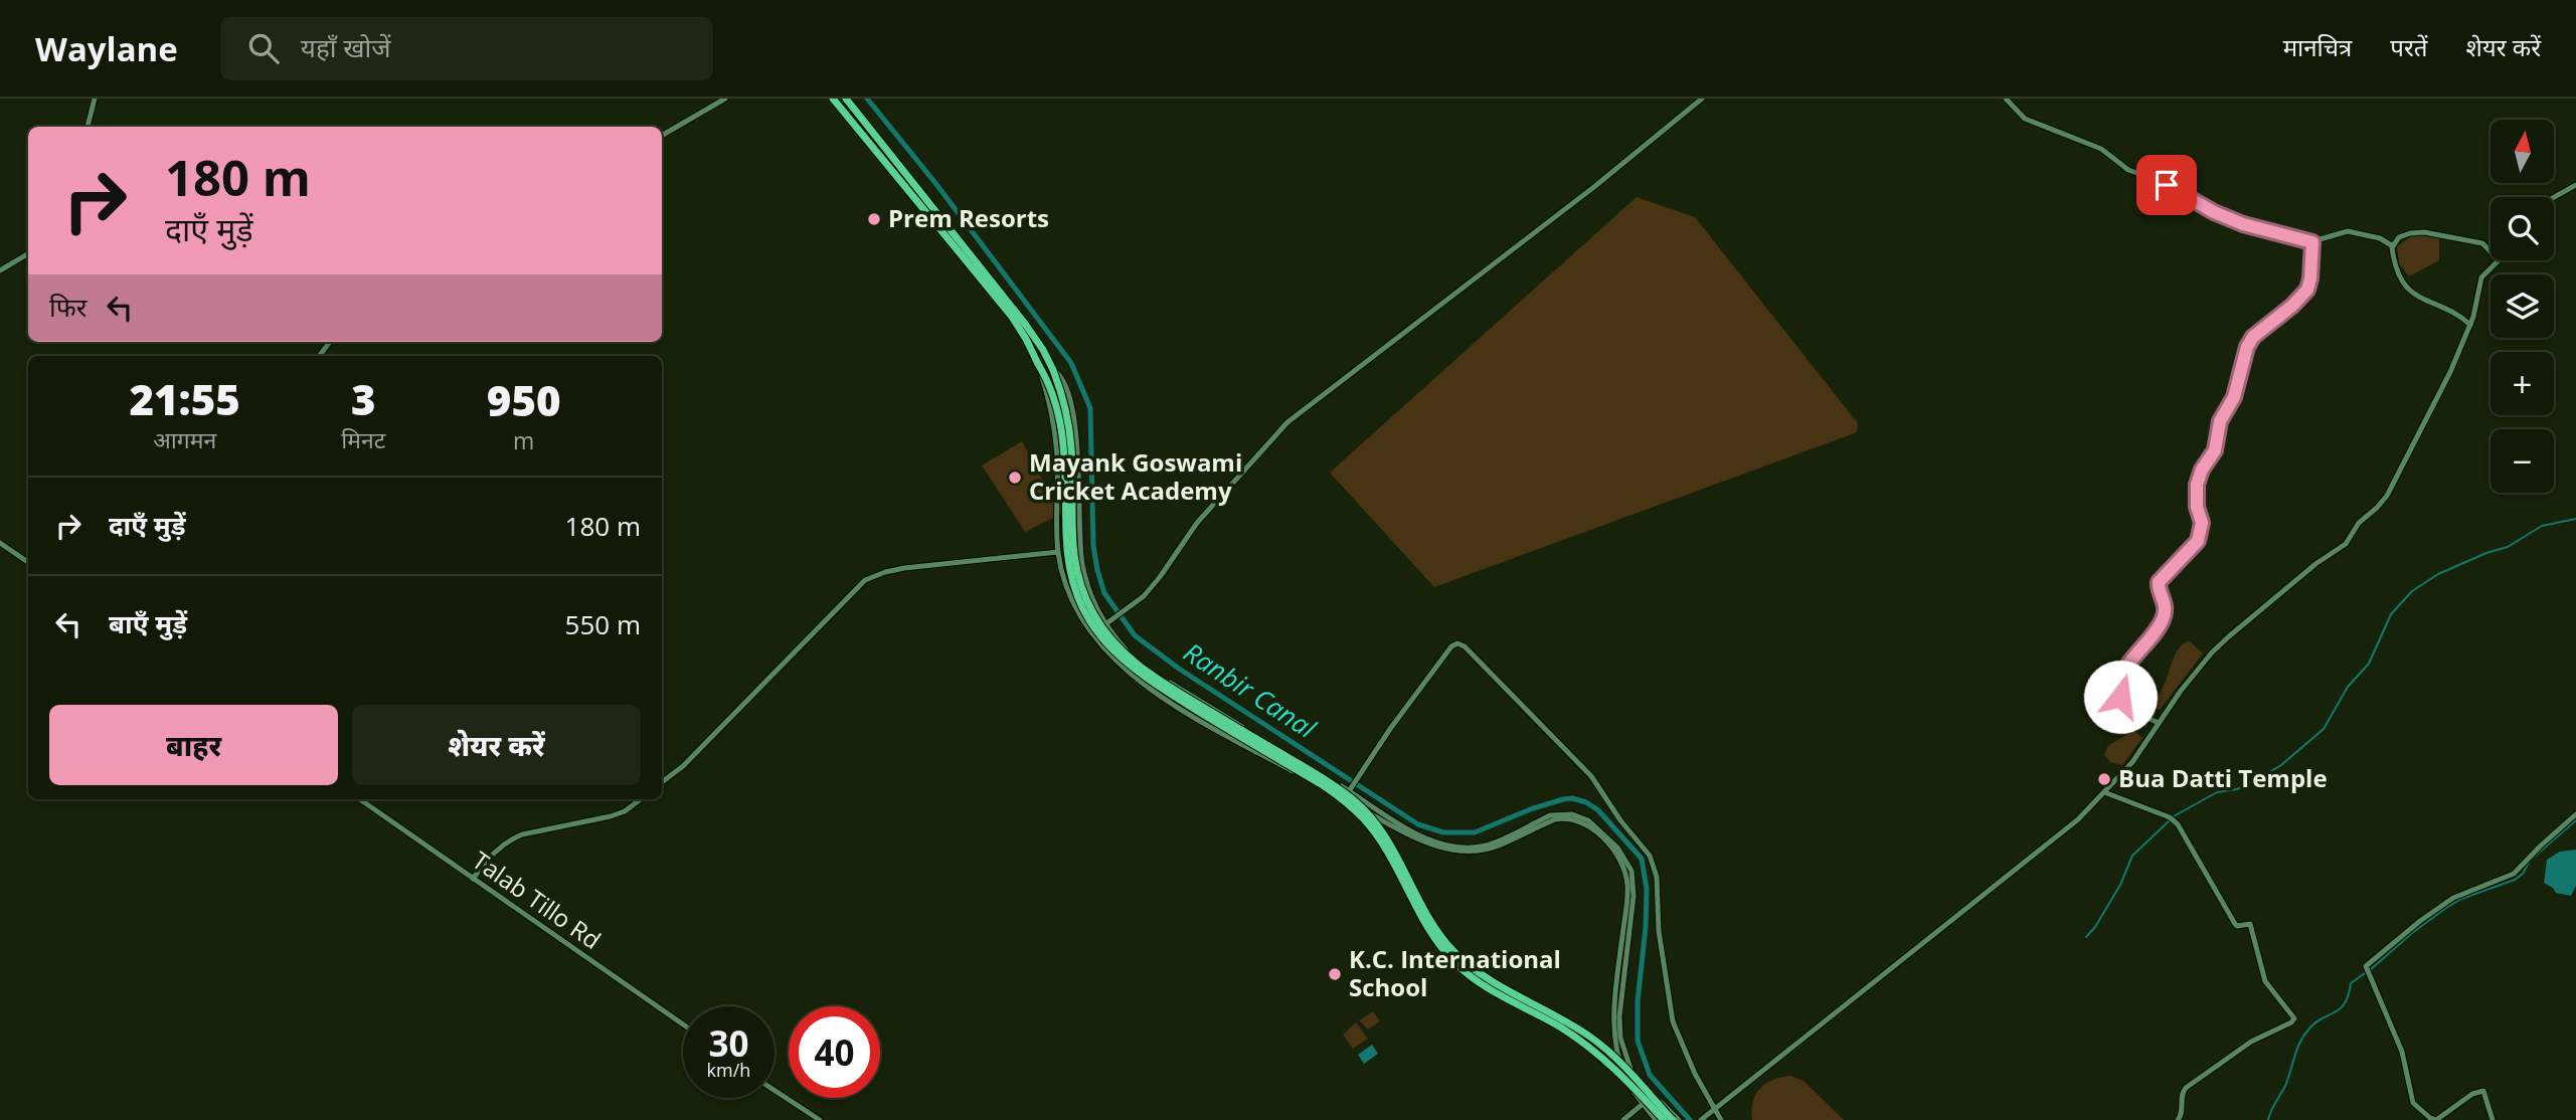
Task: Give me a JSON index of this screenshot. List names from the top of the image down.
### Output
{
  "streets": {
    "street": ["Talab Tillo Rd"]
  },
  "water": ["Ranbir Canal"],
  "places": [
    "Prem Resorts",
    "Mayank Goswami Cricket Academy",
    "Bua Datti Temple",
    "K.C. International School"
  ],
  "north": "top",
  "page": {
    "header": "Waylane",
    "search": "यहाँ खोजें",
    "nav": ["मानचित्र", "परतें", "शेयर करें"],
    "map_buttons": ["+", "−"],
    "turn": ["180 m", "दाएँ मुड़ें"],
    "then": "फिर",
    "eta": [
      "21:55",
      "आगमन",
      "3",
      "मिनट",
      "950",
      "m"
    ],
    "list": [
      {
        "name": "दाएँ मुड़ें",
        "value": "180 m"
      },
      {
        "name": "बाएँ मुड़ें",
        "value": "550 m"
      }
    ],
    "buttons": ["बाहर", "शेयर करें"],
    "speed": "30 km/h",
    "limit": "40"
  }
}
